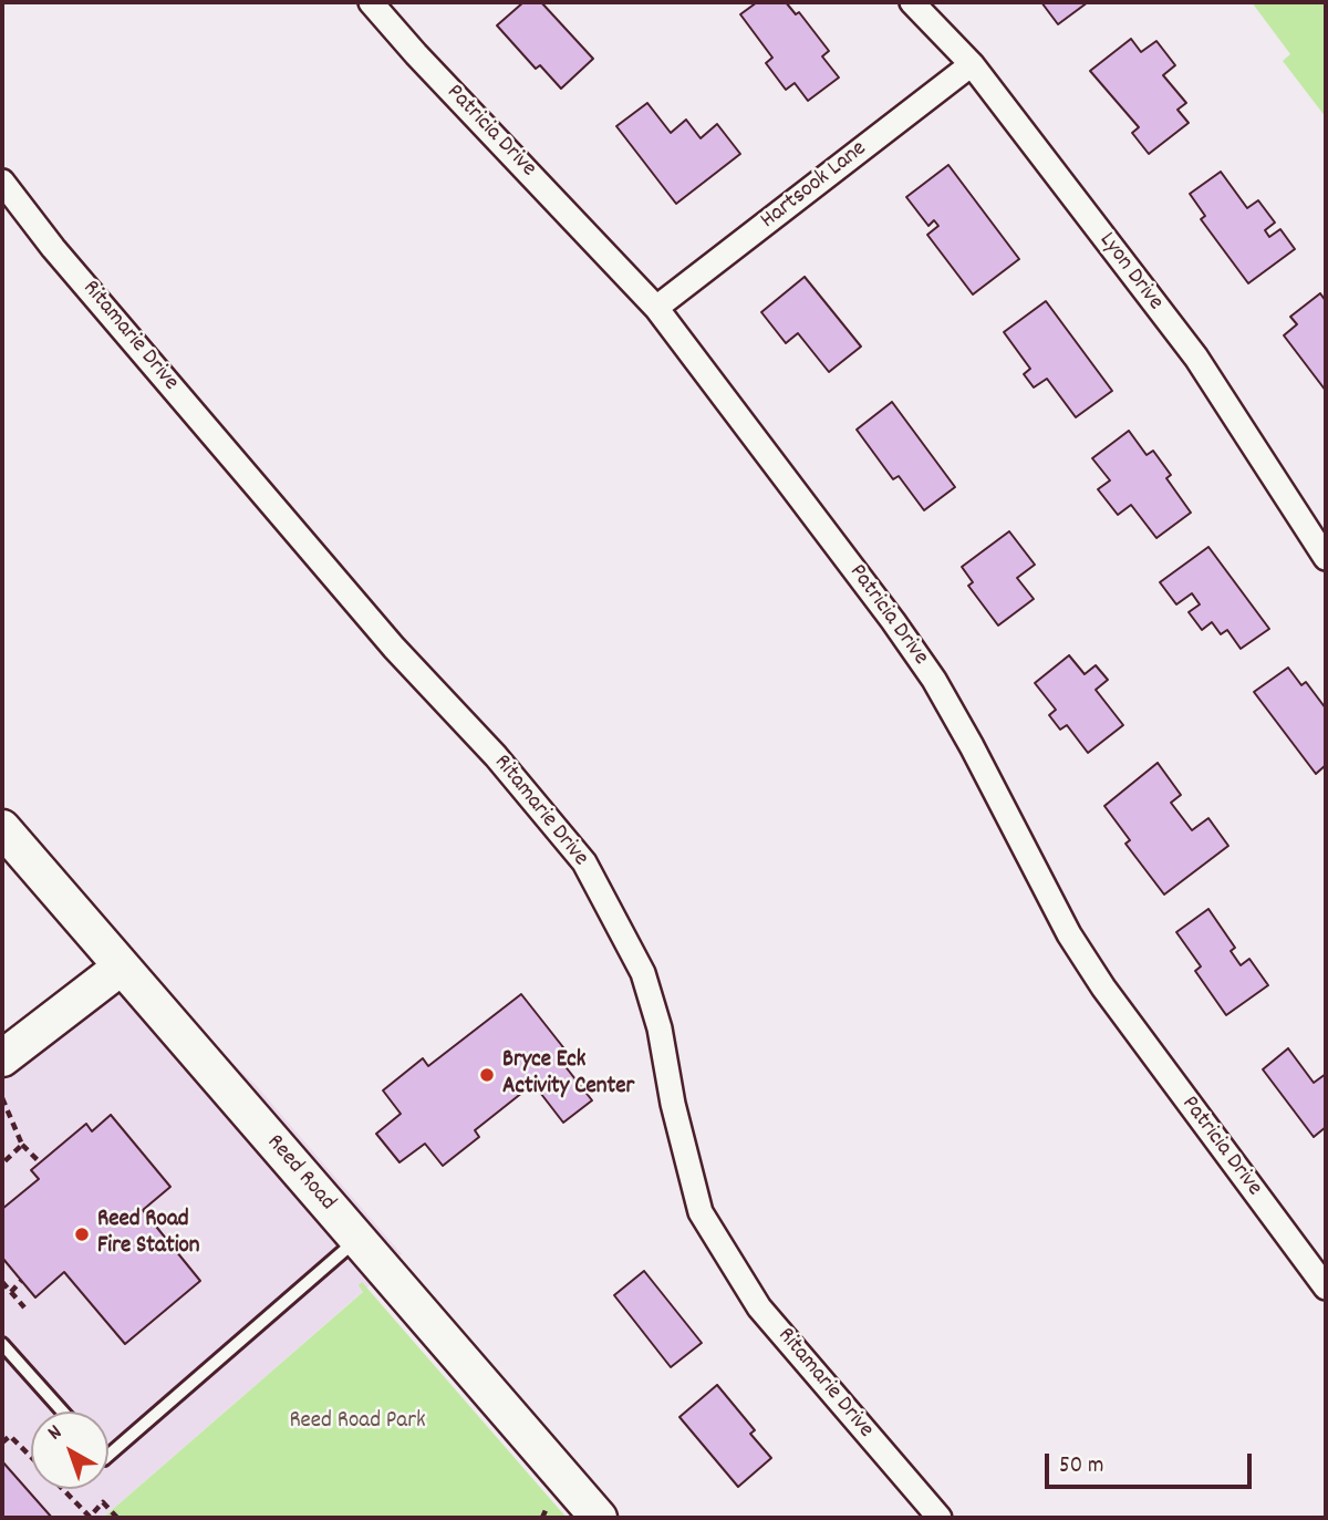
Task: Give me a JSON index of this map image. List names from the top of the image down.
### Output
{
  "streets": {
    "main road": ["Reed Road"],
    "street": [
      "Patricia Drive",
      "Hartsook Lane",
      "Lyon Drive",
      "Ritamarie Drive"
    ]
  },
  "crossings": [
    ["Patricia Drive", "Hartsook Lane"],
    ["Hartsook Lane", "Lyon Drive"]
  ],
  "parks": ["Reed Road Park"],
  "places": ["Bryce Eck Activity Center", "Reed Road Fire Station"],
  "scale_bar": "50 m",
  "north": "top left"
}
